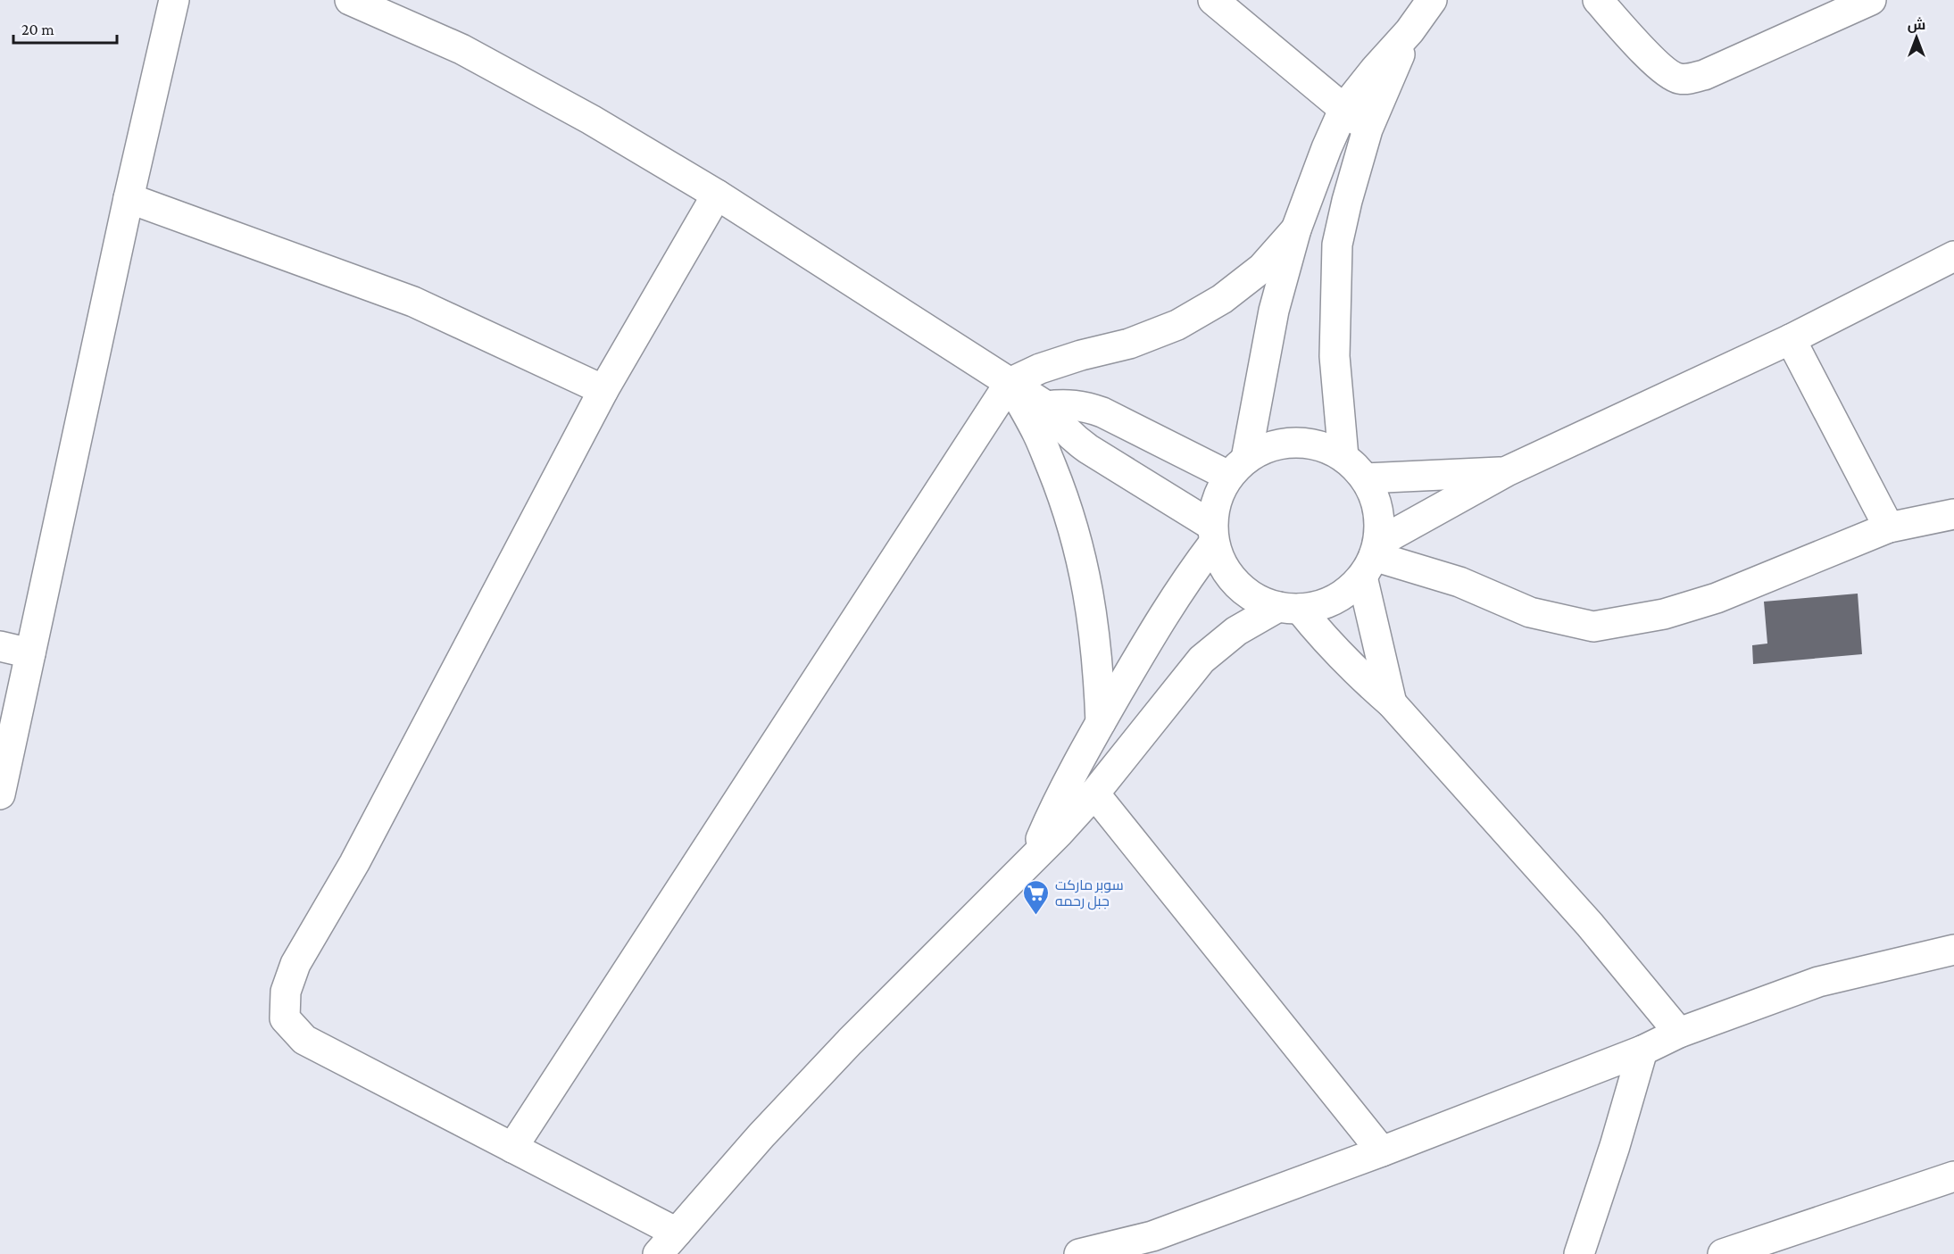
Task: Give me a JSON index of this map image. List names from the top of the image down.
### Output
{
  "places": {
    "supermarket": ["سوبر ماركت جبل رحمه"]
  },
  "scale_bar": "20 m",
  "north": "top"
}
